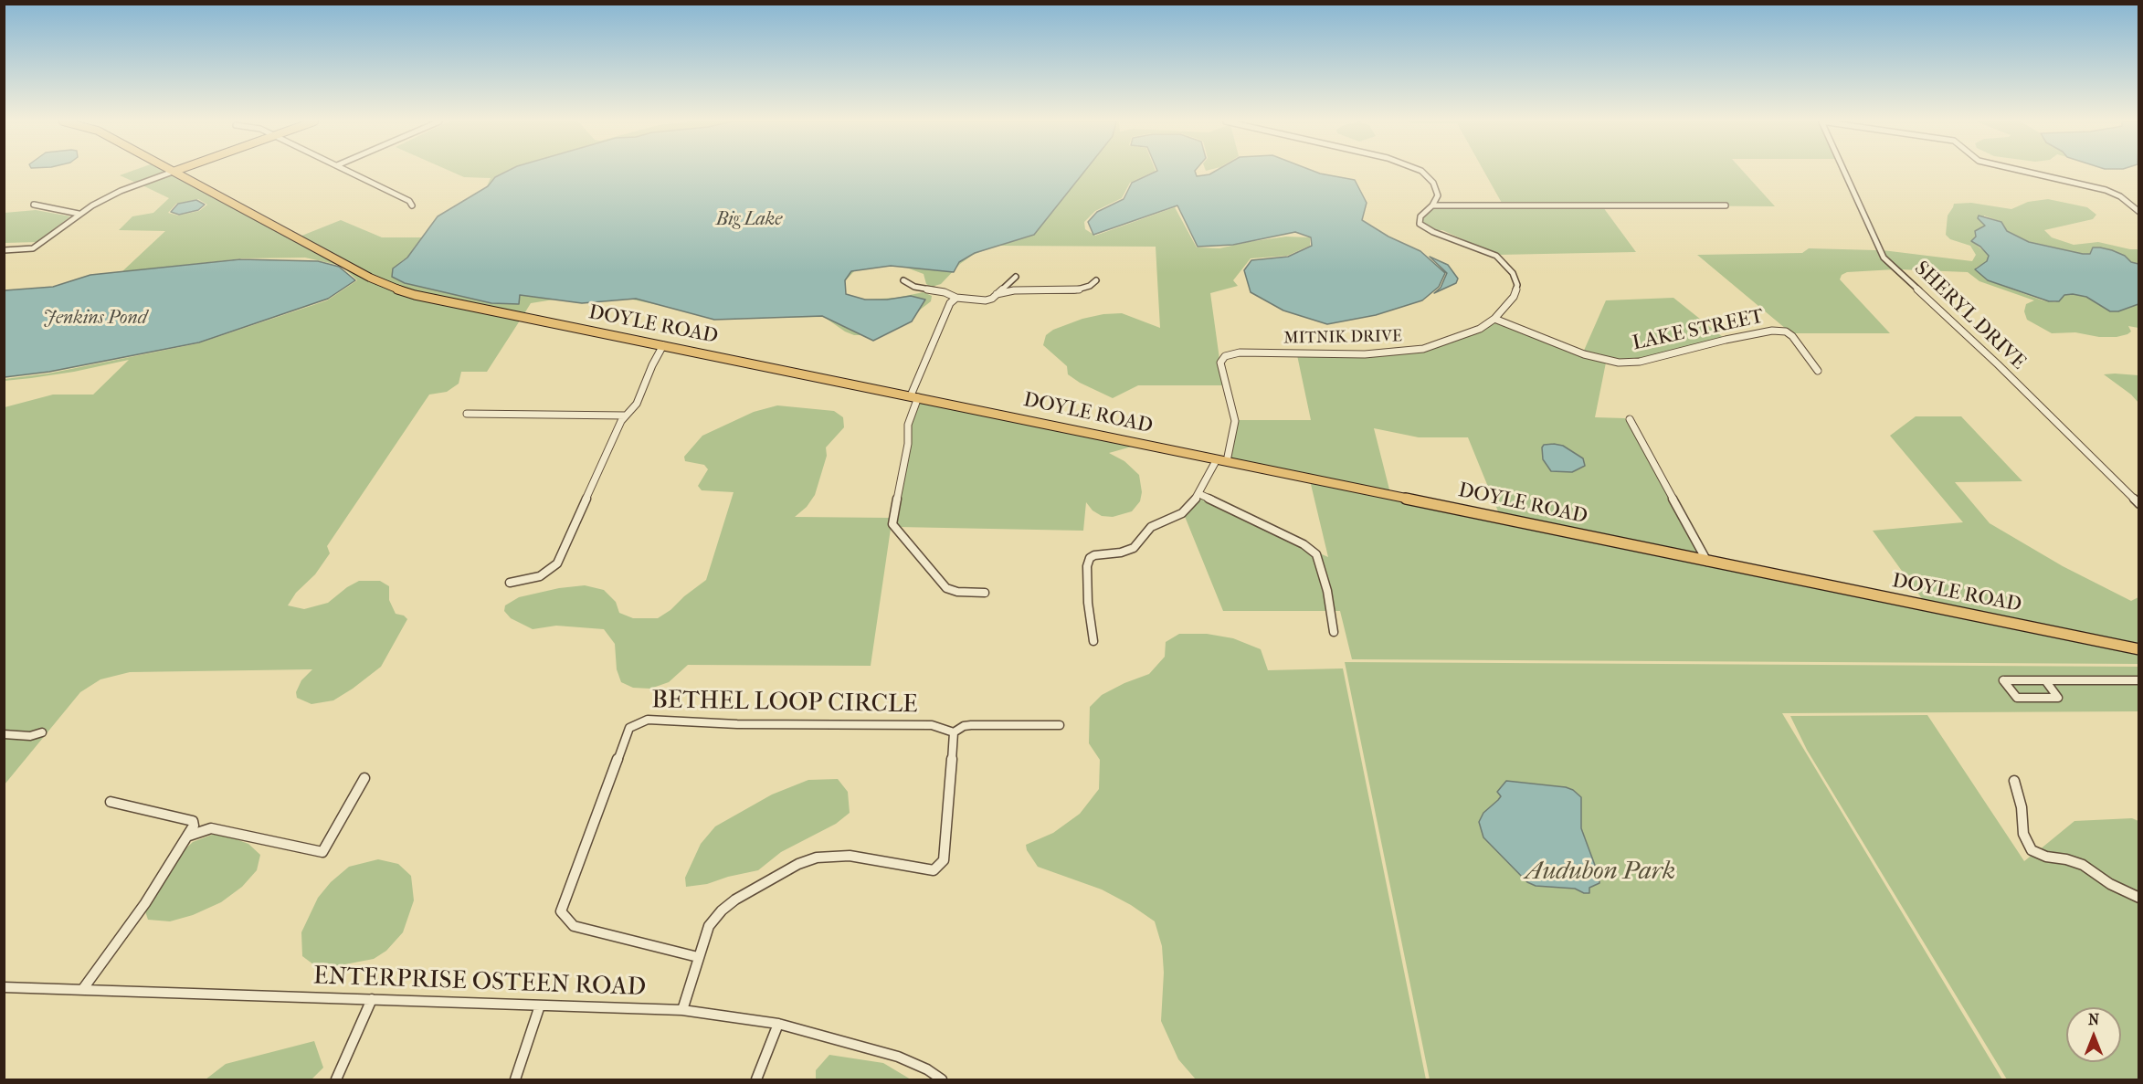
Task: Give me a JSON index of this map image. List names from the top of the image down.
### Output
{
  "streets": {
    "main road": ["DOYLE ROAD"],
    "street": [
      "SHERYL DRIVE",
      "LAKE STREET",
      "MITNIK DRIVE",
      "BETHEL LOOP CIRCLE",
      "ENTERPRISE OSTEEN ROAD"
    ]
  },
  "crossings": [
    ["DOYLE ROAD", "MITNIK DRIVE"],
    ["LAKE STREET", "MITNIK DRIVE"]
  ],
  "water": ["Big Lake", "Jenkins Pond"],
  "parks": ["Audubon Park"],
  "north": "top"
}
